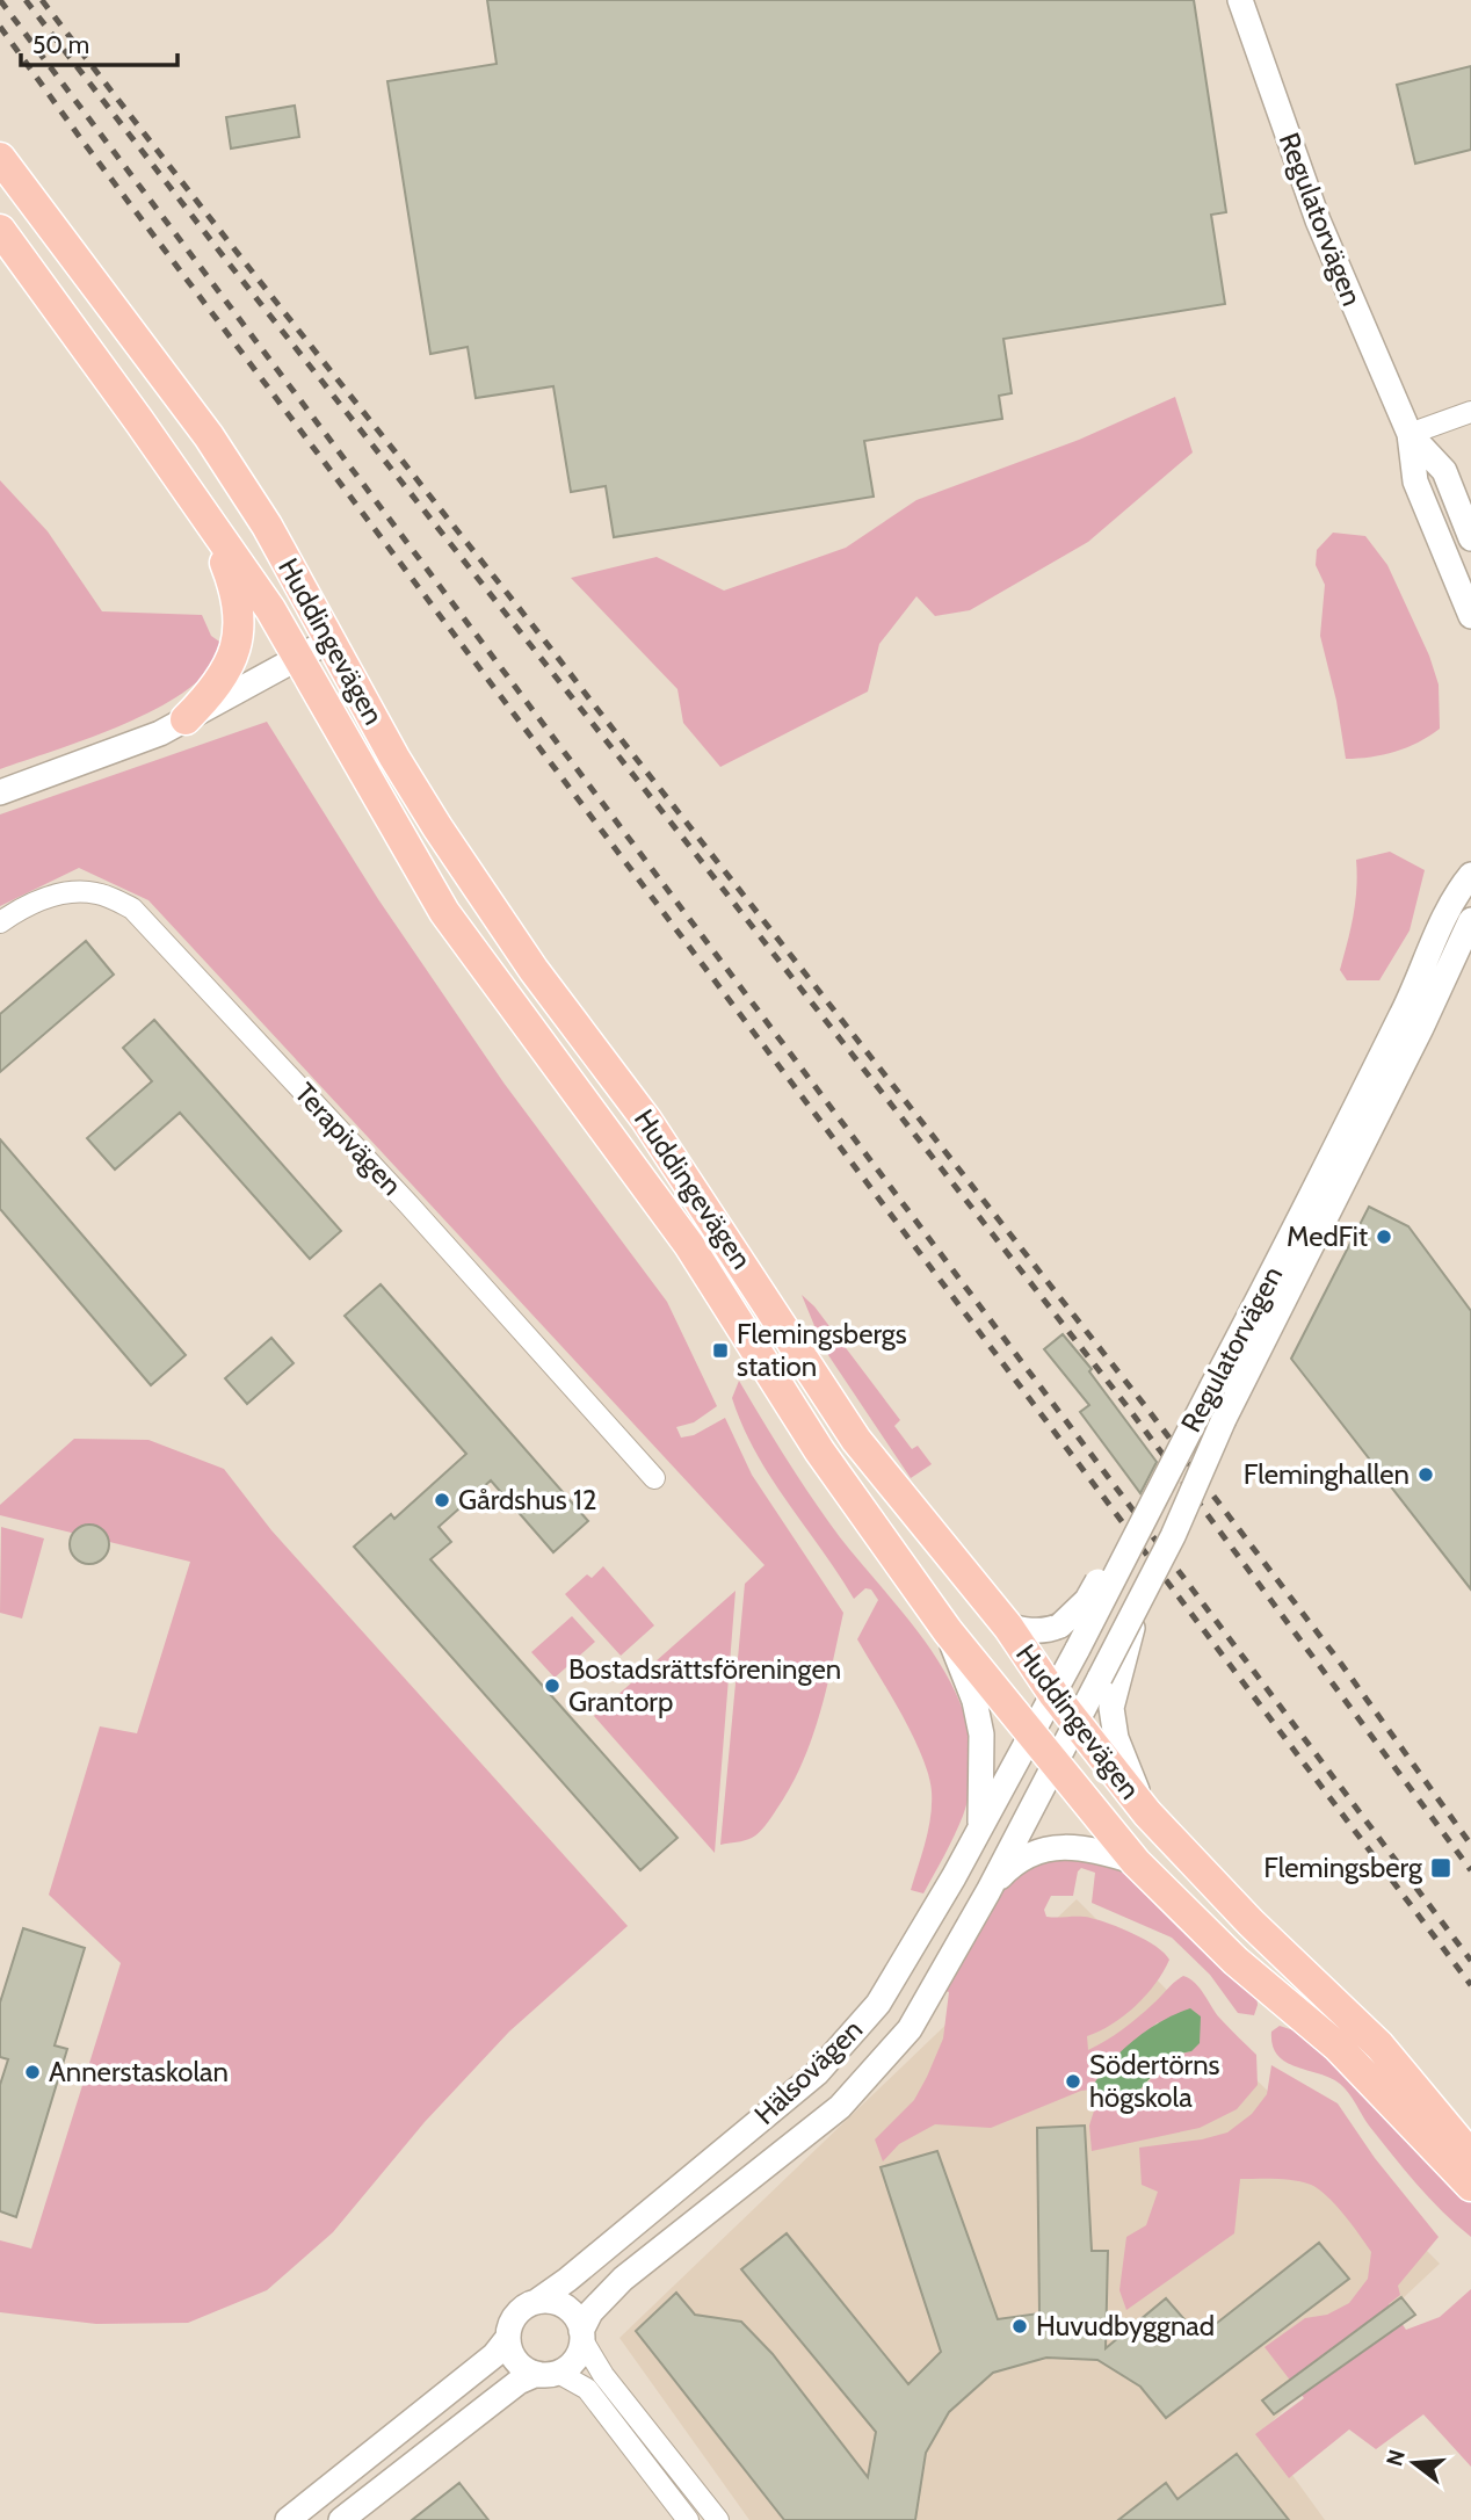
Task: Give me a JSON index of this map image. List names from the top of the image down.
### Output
{
  "streets": {
    "main road": ["Huddingevägen"],
    "street": ["Regulatorvägen", "Terapivägen", "Hälsovägen"]
  },
  "crossings": [
    ["Regulatorvägen", "Huddingevägen"],
    ["Regulatorvägen", "Hälsovägen"],
    ["Huddingevägen", "Hälsovägen"]
  ],
  "places": {
    "other": [
      "MedFit",
      "Fleminghallen",
      "Gårdshus 12",
      "Bostadsrättsföreningen Grantorp",
      "Annerstaskolan",
      "Södertörns högskola",
      "Huvudbyggnad"
    ],
    "transit": ["Flemingsbergs station", "Flemingsberg"]
  },
  "scale_bar": "50 m",
  "north": "left"
}
